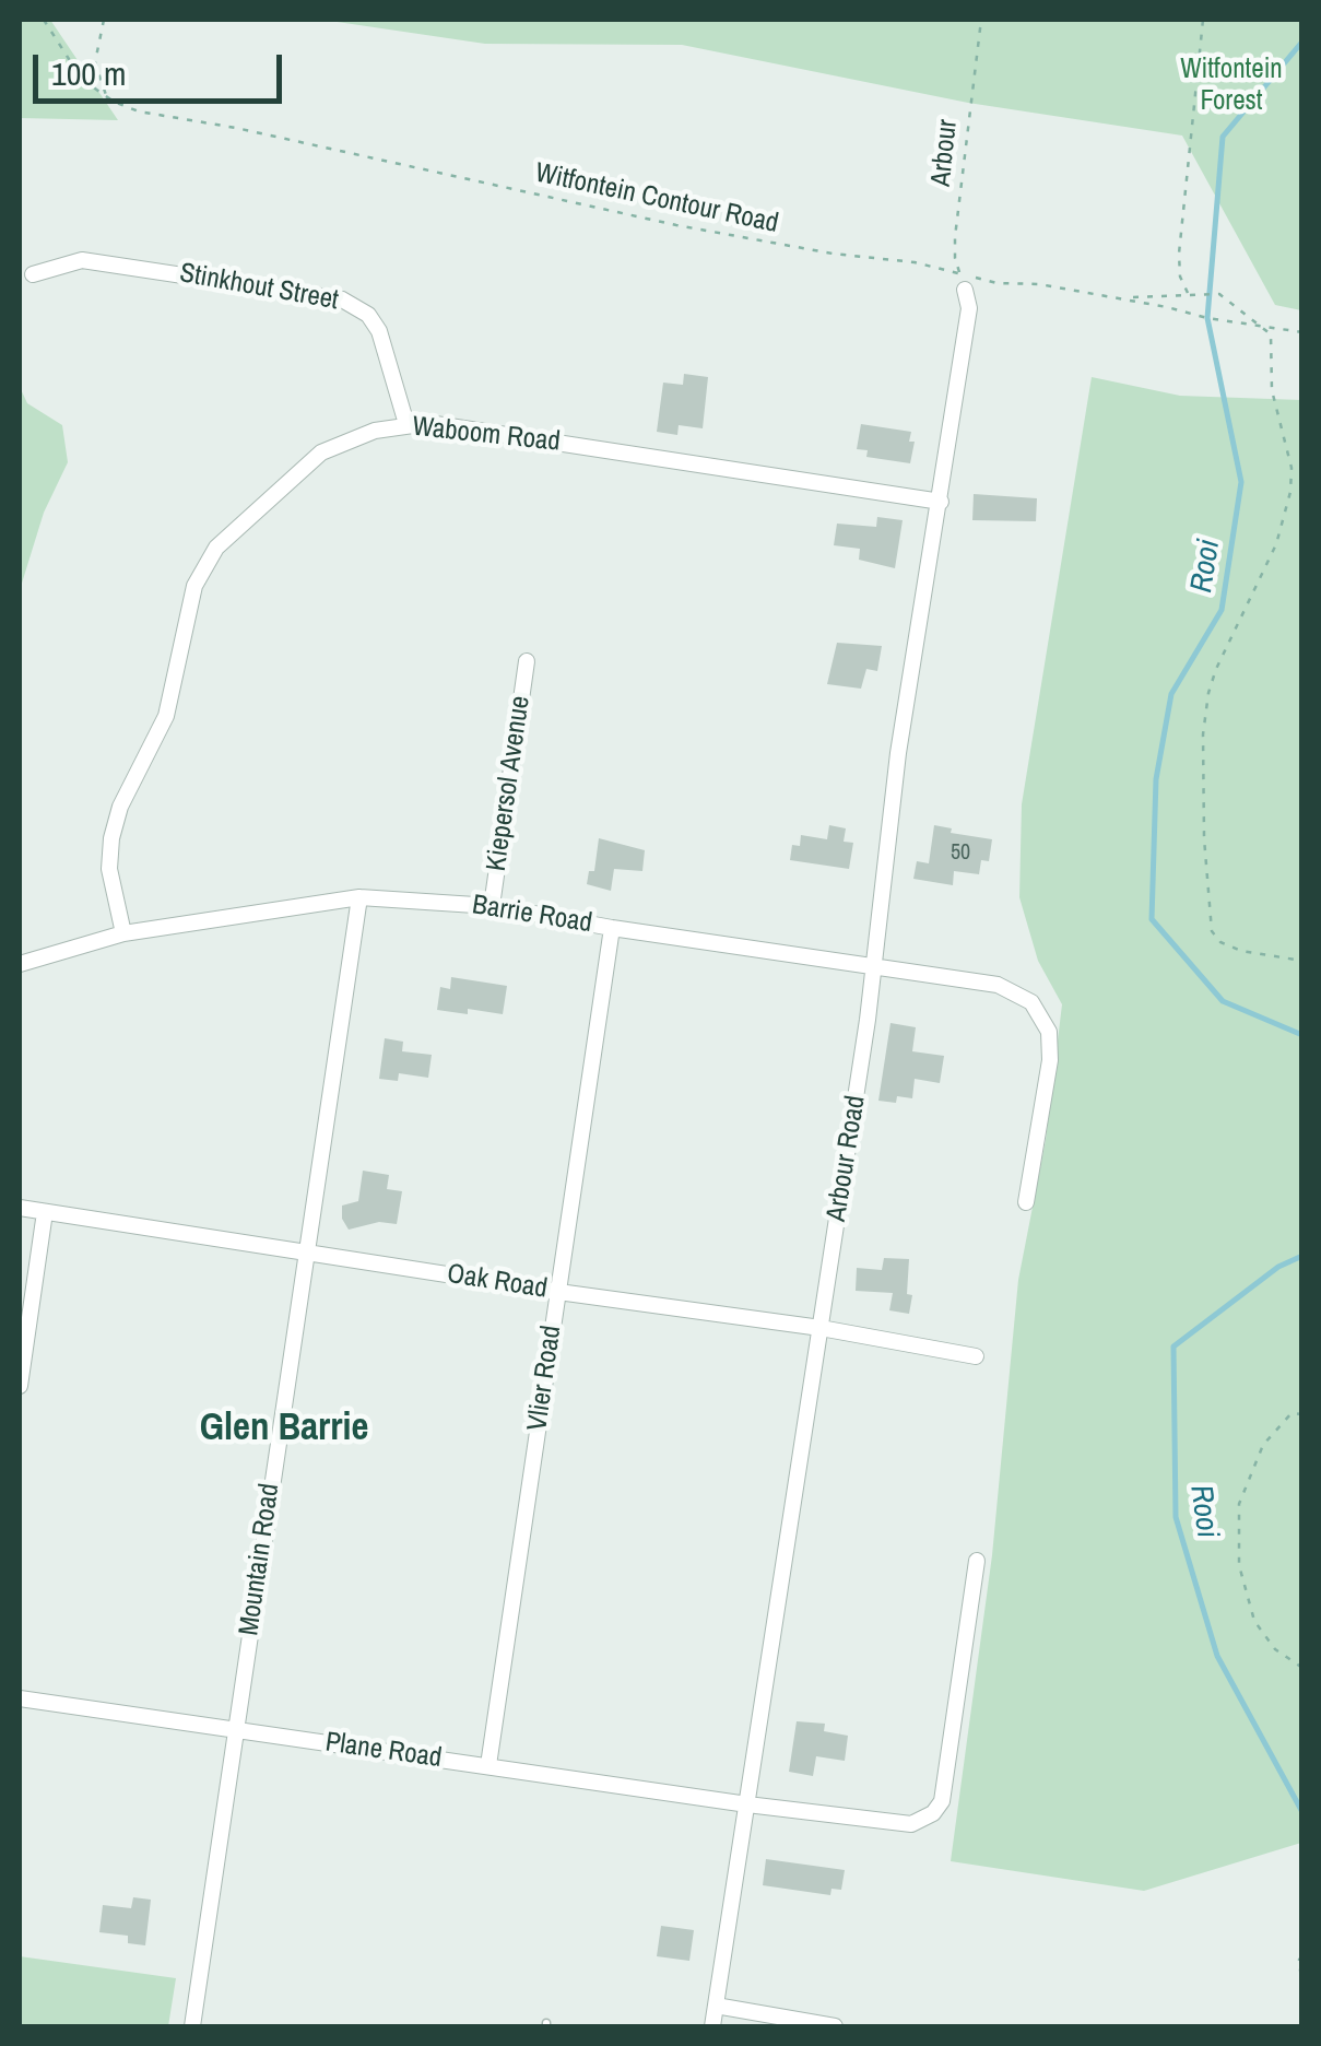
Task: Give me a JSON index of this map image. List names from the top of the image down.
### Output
{
  "streets": {
    "street": [
      "Stinkhout Street",
      "Waboom Road",
      "Kiepersol Avenue",
      "Barrie Road",
      "Arbour Road",
      "Oak Road",
      "Vlier Road",
      "Mountain Road",
      "Plane Road"
    ],
    "path": ["Arbour", "Witfontein Contour Road"]
  },
  "crossings": [
    ["Arbour", "Witfontein Contour Road"],
    ["Arbour", "Arbour Road"],
    ["Witfontein Contour Road", "Arbour Road"],
    ["Stinkhout Street", "Waboom Road"],
    ["Waboom Road", "Barrie Road"],
    ["Waboom Road", "Arbour Road"],
    ["Kiepersol Avenue", "Barrie Road"],
    ["Barrie Road", "Arbour Road"],
    ["Barrie Road", "Vlier Road"],
    ["Barrie Road", "Mountain Road"],
    ["Arbour Road", "Oak Road"],
    ["Arbour Road", "Plane Road"],
    ["Oak Road", "Vlier Road"],
    ["Oak Road", "Mountain Road"],
    ["Vlier Road", "Plane Road"],
    ["Mountain Road", "Plane Road"]
  ],
  "districts": ["Glen Barrie"],
  "water": ["Rooi"],
  "parks": ["Witfontein Forest"],
  "house_numbers": ["50"],
  "scale_bar": "100 m"
}
